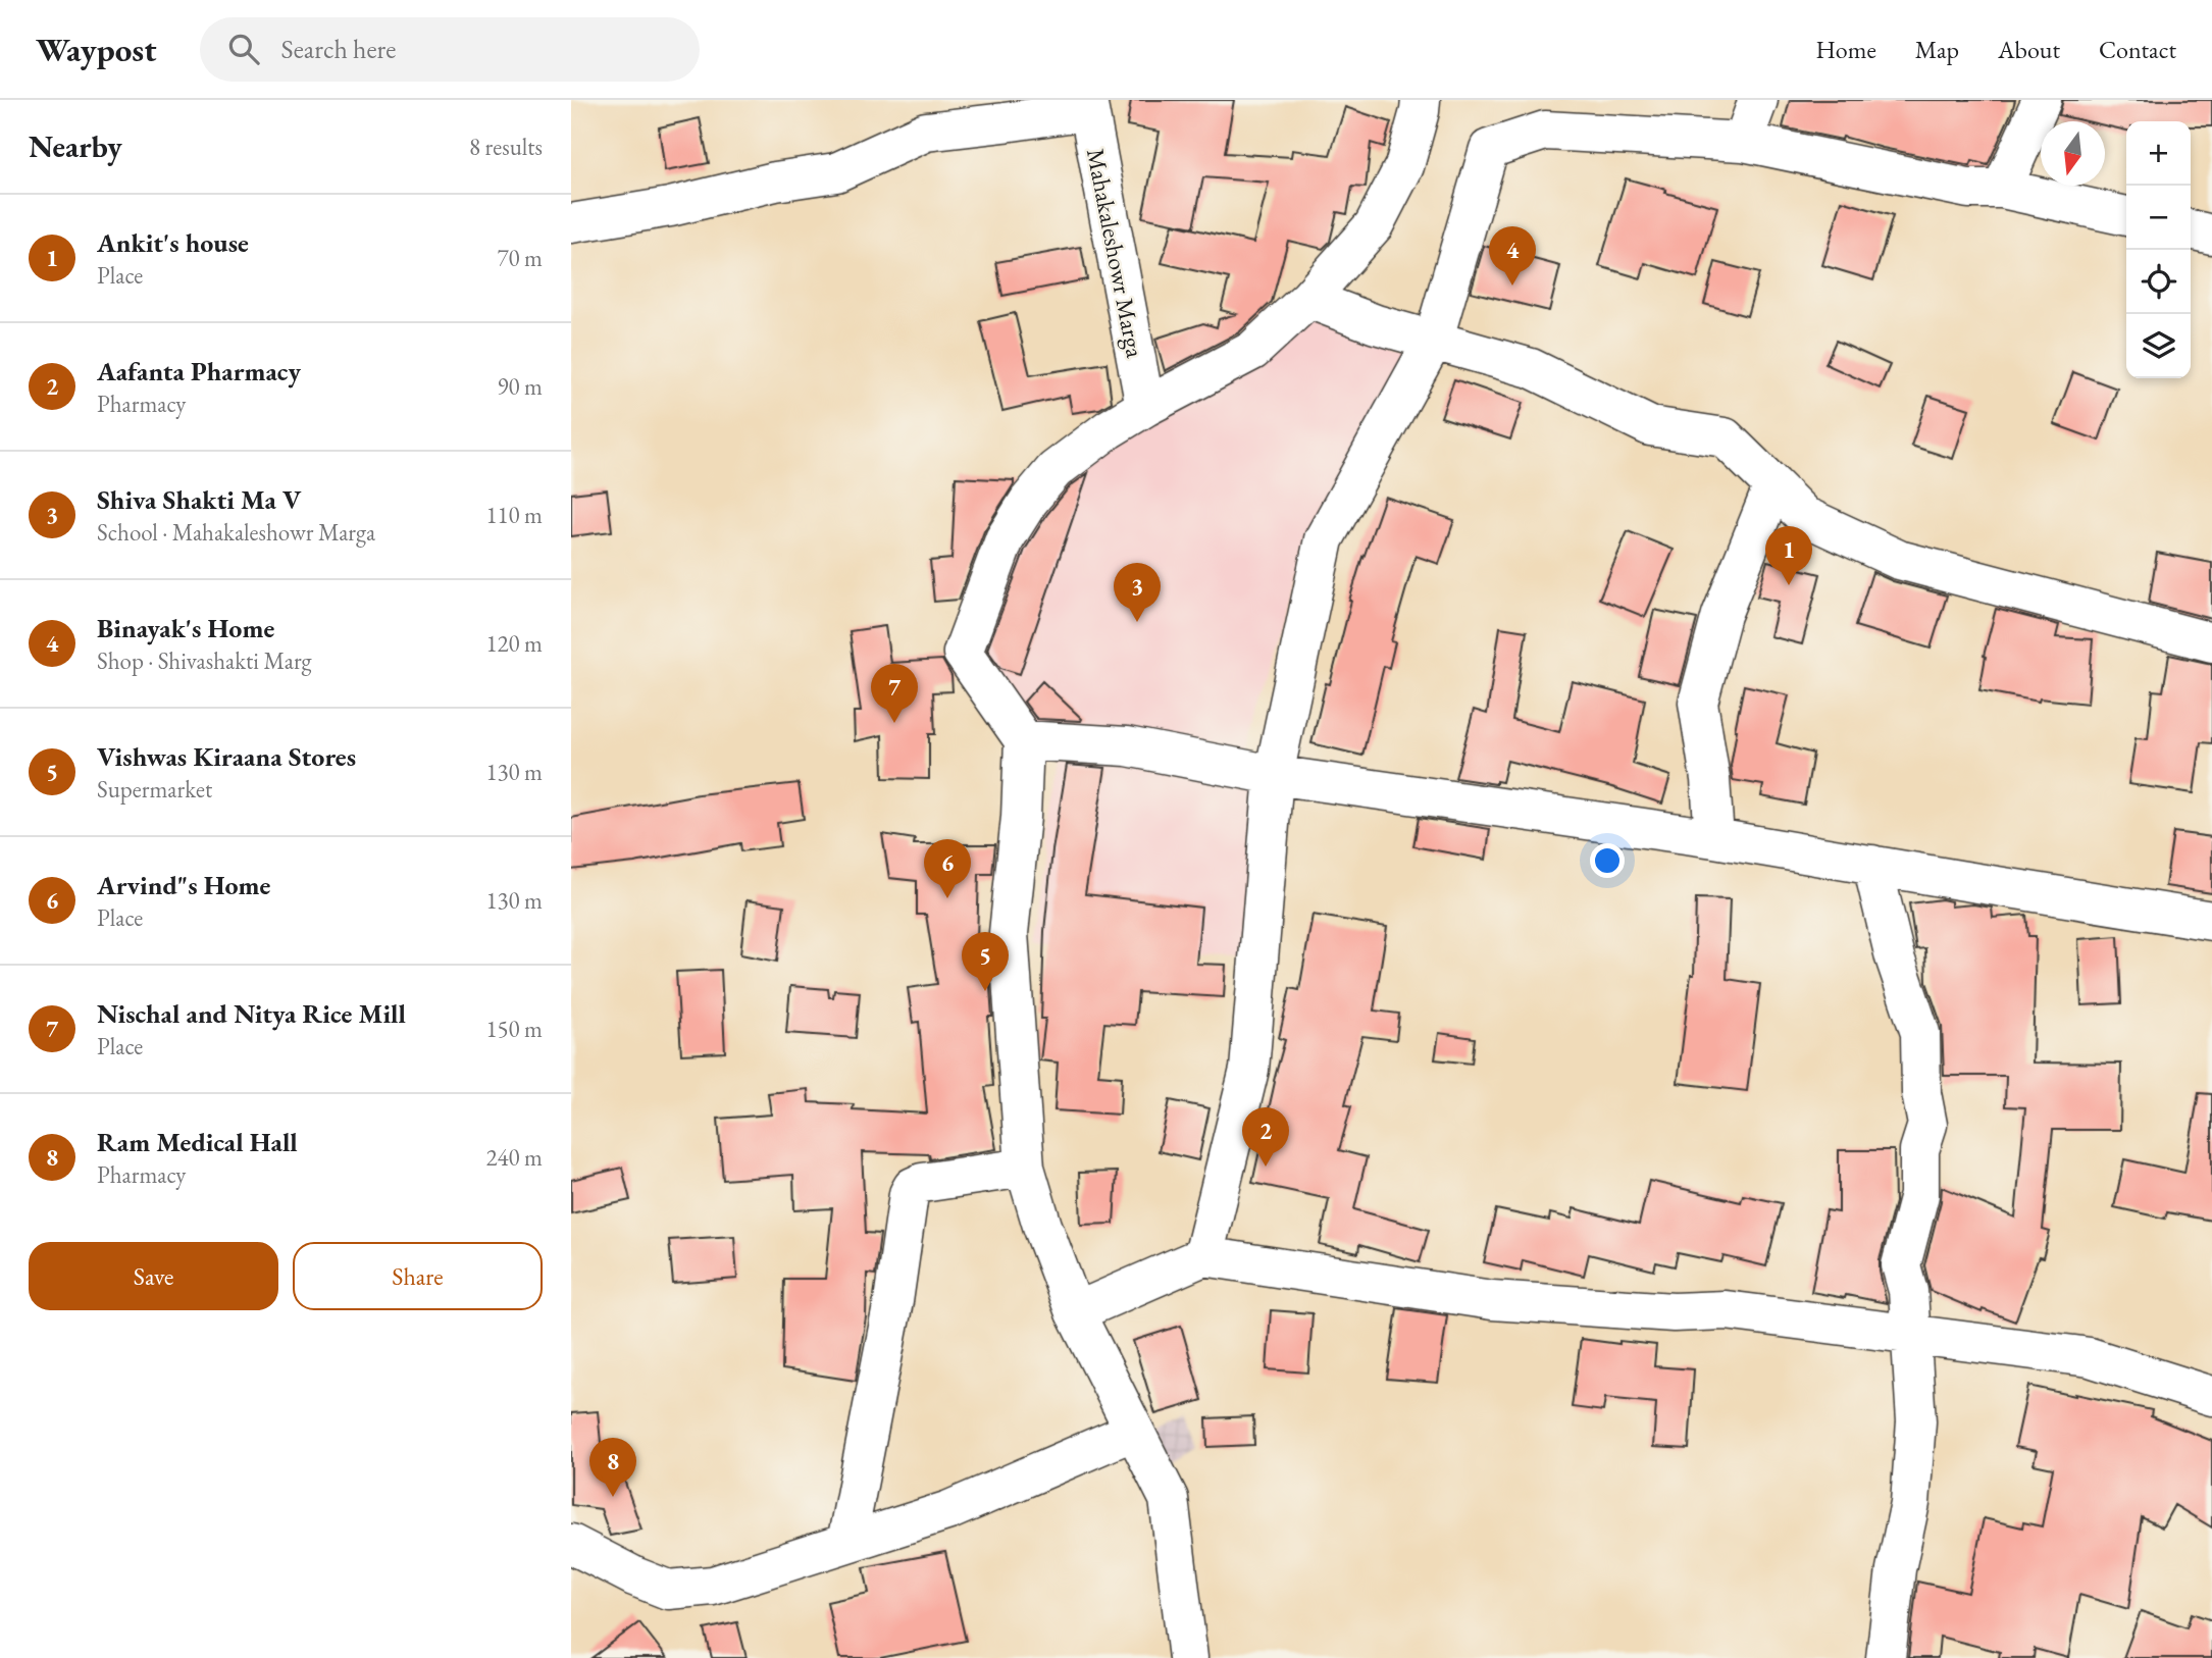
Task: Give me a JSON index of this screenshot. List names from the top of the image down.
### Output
{
  "streets": {
    "street": ["Mahakaleshowr Marga"]
  },
  "north": "bottom",
  "page": {
    "header": "Waypost",
    "search": "Search here",
    "nav": [
      "Home",
      "Map",
      "About",
      "Contact"
    ],
    "heading": ["Nearby", "8 results"],
    "map_buttons": ["+", "−"],
    "list": [
      {
        "mark": "1",
        "name": "Ankit's house",
        "note": "Place",
        "value": "70 m"
      },
      {
        "mark": "2",
        "name": "Aafanta Pharmacy",
        "note": "Pharmacy",
        "value": "90 m"
      },
      {
        "mark": "3",
        "name": "Shiva Shakti Ma V",
        "note": "School · Mahakaleshowr Marga",
        "value": "110 m"
      },
      {
        "mark": "4",
        "name": "Binayak's Home",
        "note": "Shop · Shivashakti Marg",
        "value": "120 m"
      },
      {
        "mark": "5",
        "name": "Vishwas Kiraana Stores",
        "note": "Supermarket",
        "value": "130 m"
      },
      {
        "mark": "6",
        "name": "Arvind\"s Home",
        "note": "Place",
        "value": "130 m"
      },
      {
        "mark": "7",
        "name": "Nischal and Nitya Rice Mill",
        "note": "Place",
        "value": "150 m"
      },
      {
        "mark": "8",
        "name": "Ram Medical Hall",
        "note": "Pharmacy",
        "value": "240 m"
      }
    ],
    "pins": [
      "4",
      "1",
      "3",
      "7",
      "6",
      "5",
      "2",
      "8"
    ],
    "buttons": ["Save", "Share"]
  }
}
